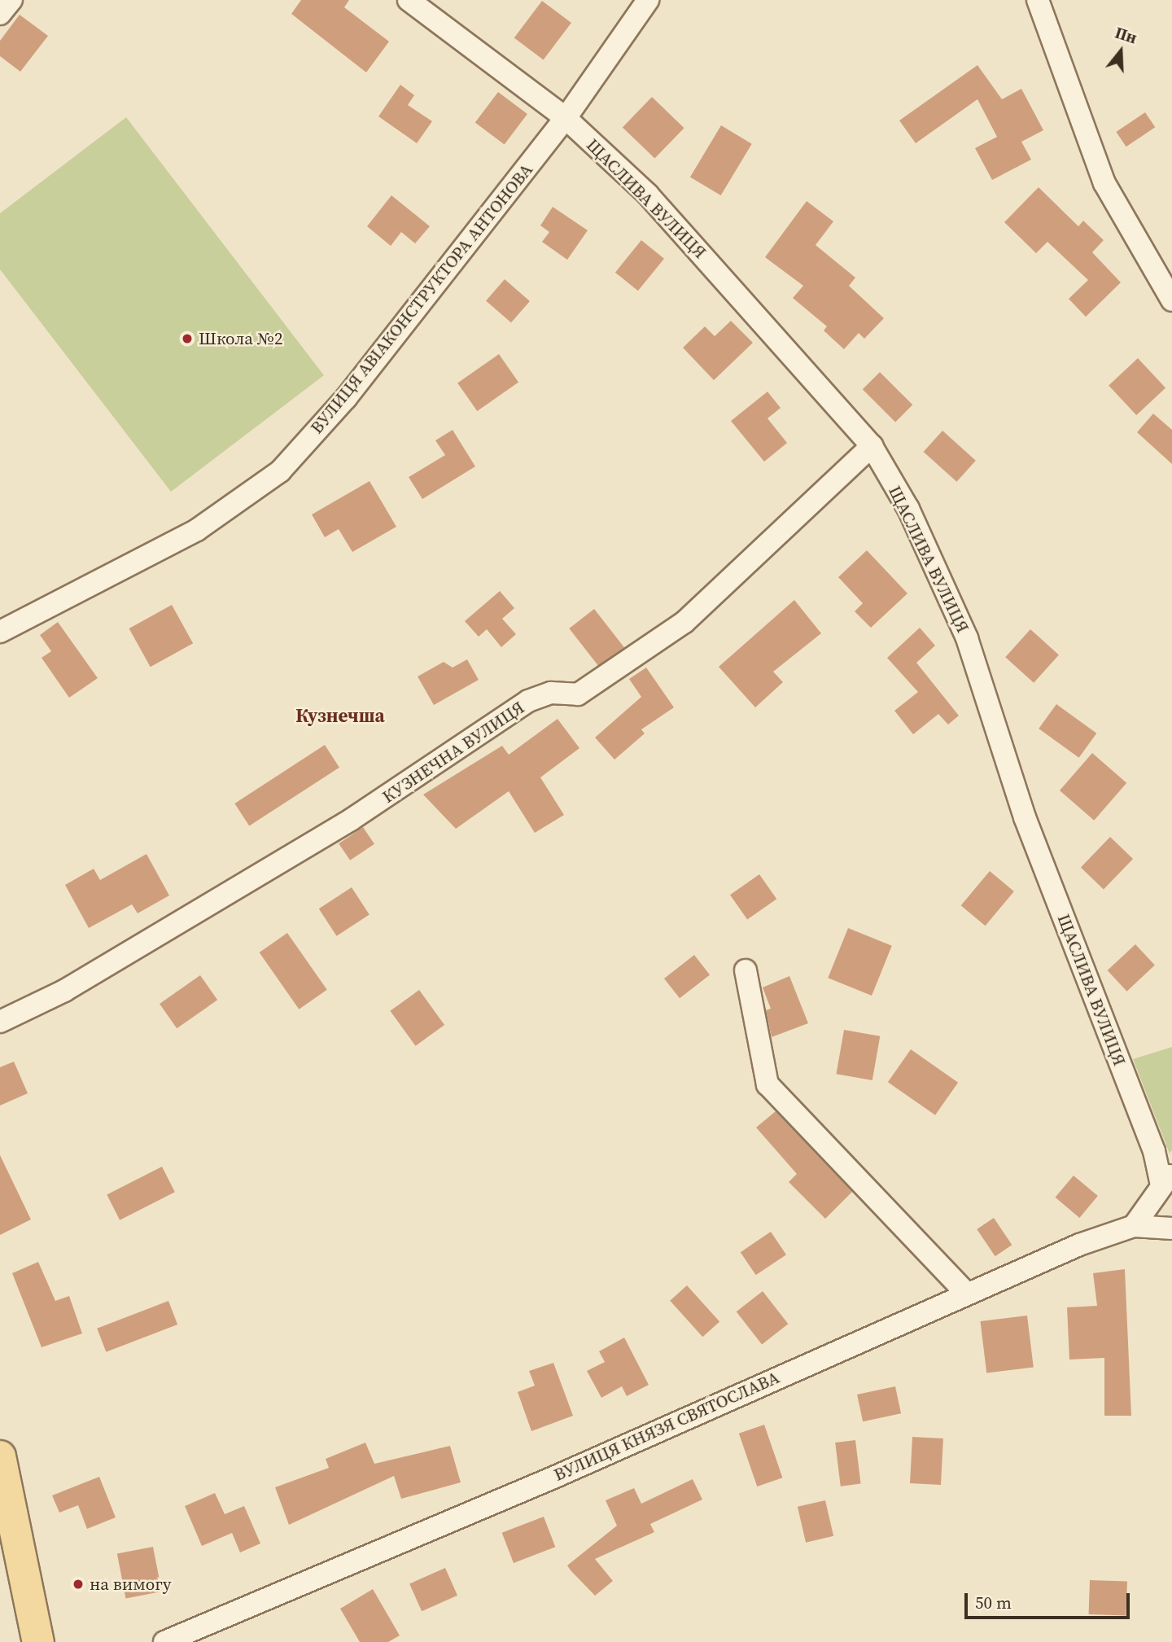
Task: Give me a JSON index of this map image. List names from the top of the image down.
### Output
{
  "streets": {
    "street": [
      "ЩАСЛИВА ВУЛИЦЯ",
      "ВУЛИЦЯ АВІАКОНСТРУКТОРА АНТОНОВА",
      "КУЗНЕЧНА ВУЛИЦЯ",
      "ВУЛИЦЯ КНЯЗЯ СВЯТОСЛАВА"
    ]
  },
  "crossings": [
    ["ЩАСЛИВА ВУЛИЦЯ", "ВУЛИЦЯ АВІАКОНСТРУКТОРА АНТОНОВА"],
    ["ЩАСЛИВА ВУЛИЦЯ", "КУЗНЕЧНА ВУЛИЦЯ"]
  ],
  "districts": ["Кузнечша"],
  "places": ["Школа №2", "на вимогу"],
  "scale_bar": "50 m",
  "north": "top"
}
